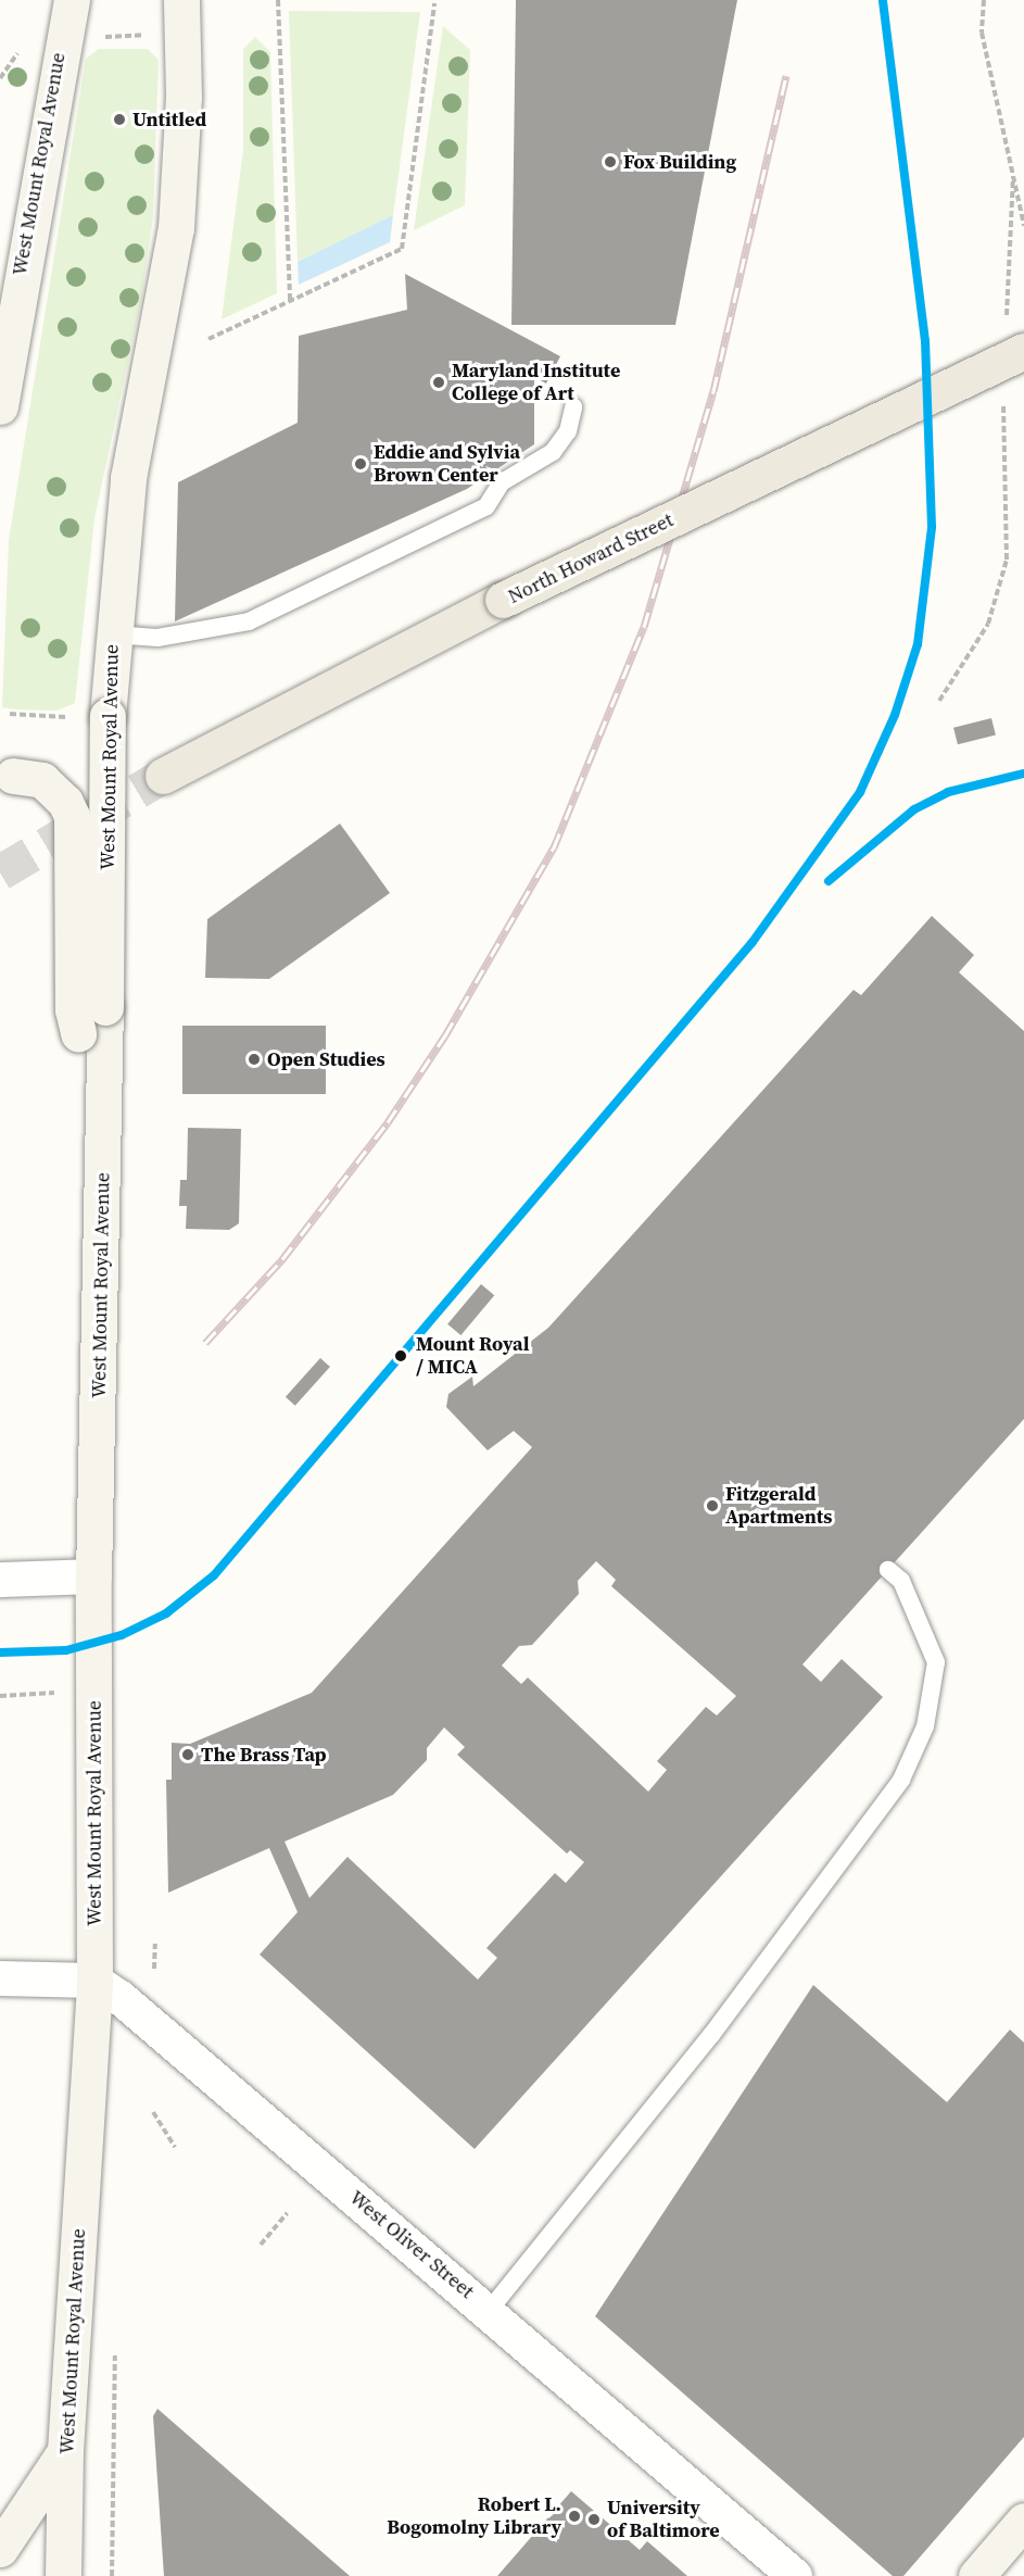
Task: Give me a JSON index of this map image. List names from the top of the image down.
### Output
{
  "streets": {
    "main road": ["West Mount Royal Avenue", "North Howard Street"],
    "street": ["West Oliver Street"]
  },
  "crossings": [
    ["West Mount Royal Avenue", "West Oliver Street"]
  ],
  "places": [
    "Untitled",
    "Fox Building",
    "Maryland Institute College of Art",
    "Eddie and Sylvia Brown Center",
    "Open Studies",
    "Mount Royal / MICA",
    "Fitzgerald Apartments",
    "The Brass Tap",
    "Robert L. Bogomolny Library",
    "University of Baltimore"
  ]
}
